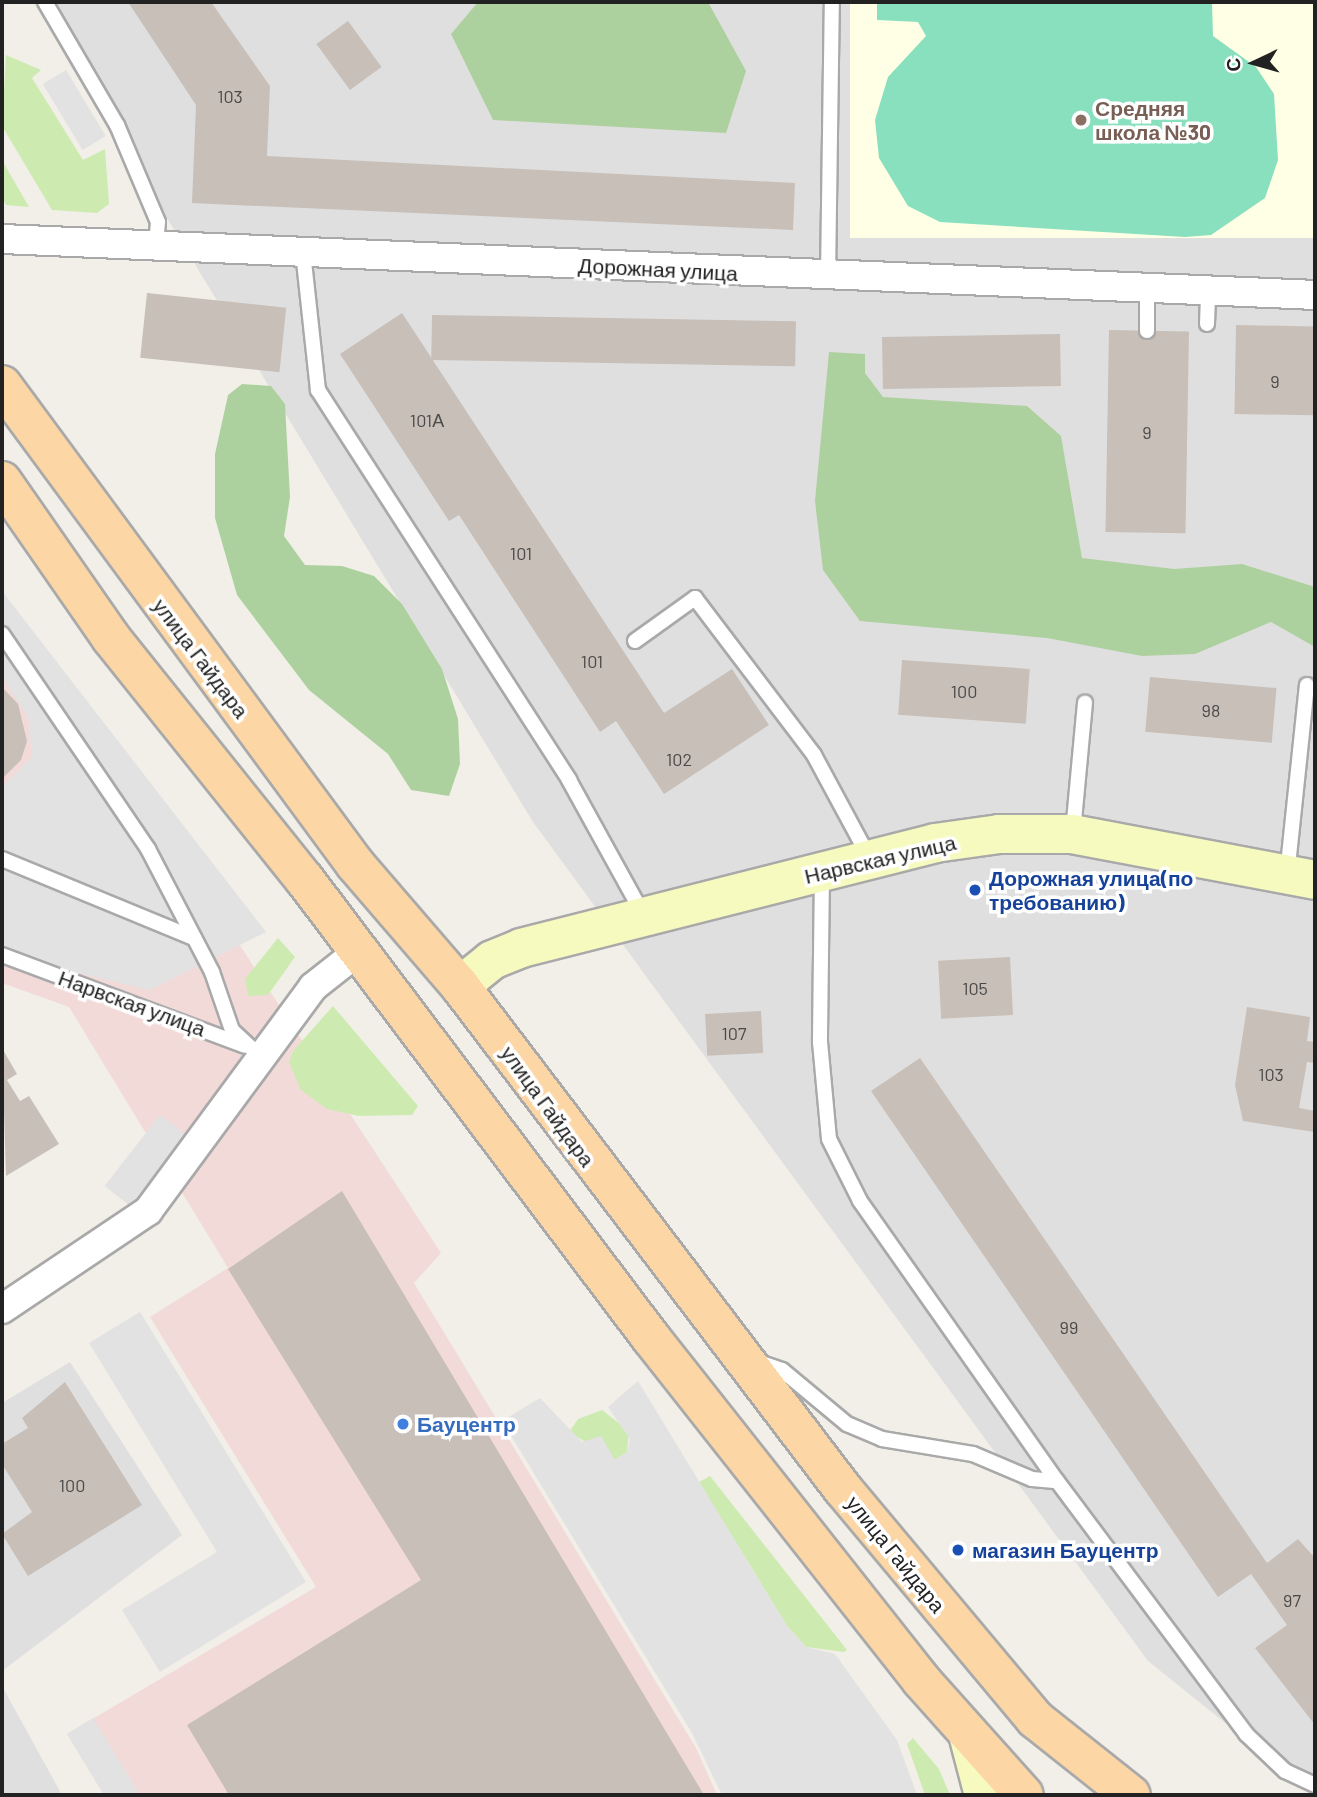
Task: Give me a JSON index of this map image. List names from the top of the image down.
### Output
{
  "streets": {
    "main road": ["улица Гайдара"],
    "street": ["Дорожная улица", "Нарвская улица"]
  },
  "crossings": [
    ["улица Гайдара", "Нарвская улица"]
  ],
  "places": [
    "Средняя школа №30",
    "Дорожная улица(по требованию)",
    "Бауцентр",
    "магазин Бауцентр"
  ],
  "house_numbers": [
    "103",
    "9",
    "101А",
    "9",
    "101",
    "101",
    "100",
    "98",
    "102",
    "105",
    "107",
    "103",
    "99",
    "100",
    "97"
  ],
  "north": "left"
}
